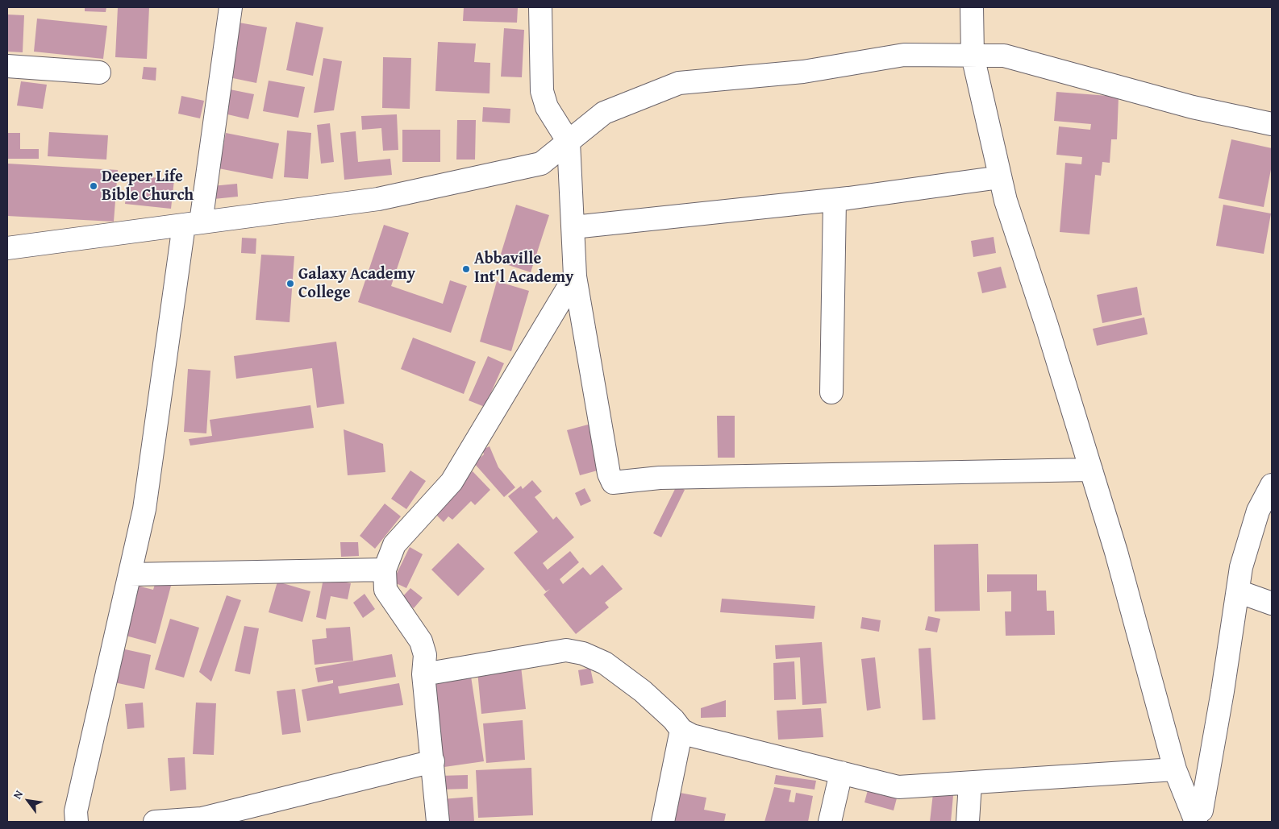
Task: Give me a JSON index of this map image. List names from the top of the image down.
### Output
{
  "places": ["Deeper Life Bible Church", "Abbaville Int'l Academy", "Galaxy Academy College"],
  "north": "top left"
}
